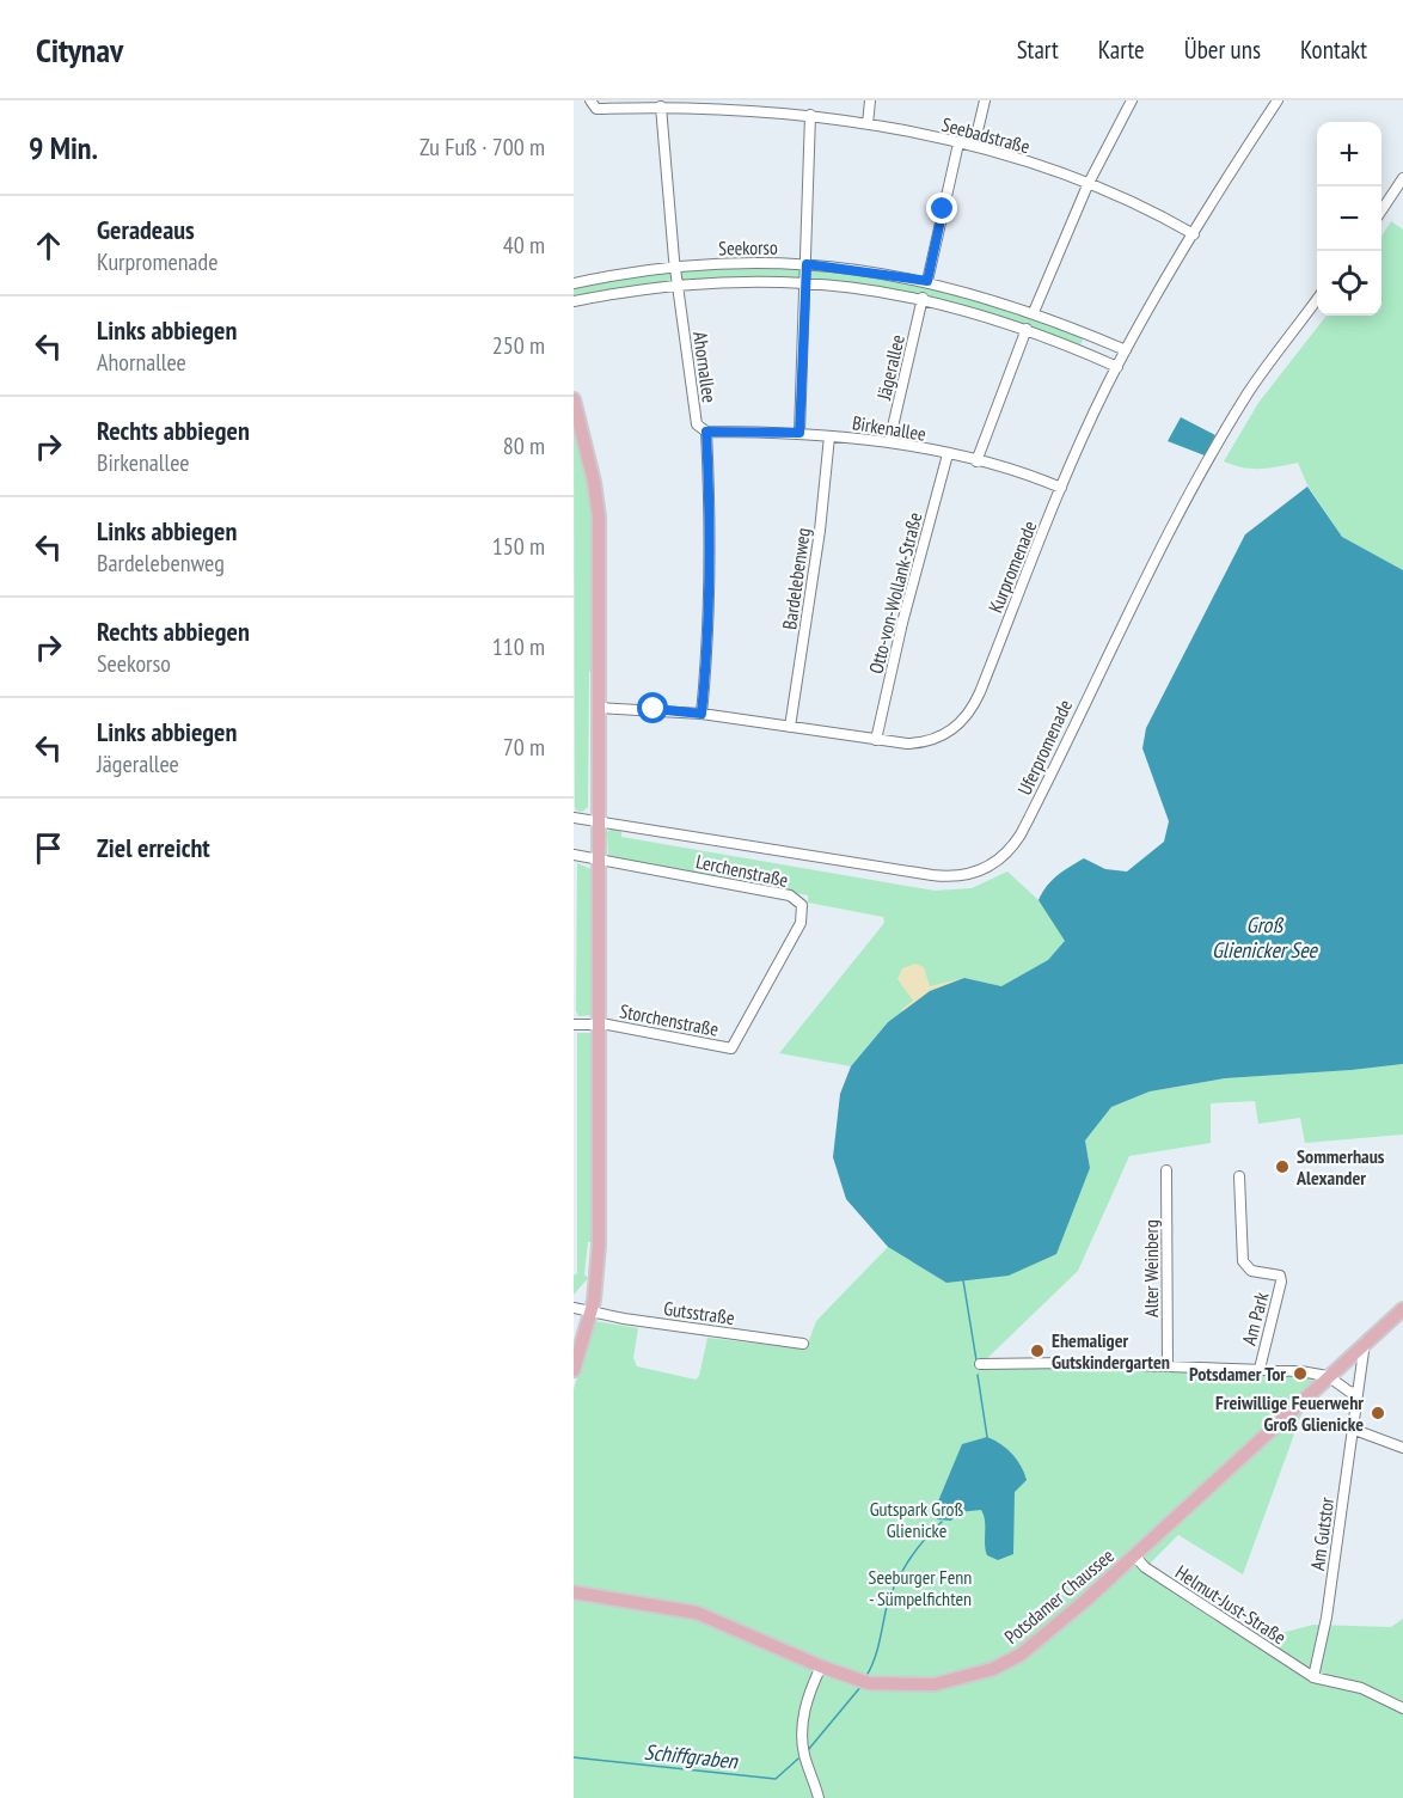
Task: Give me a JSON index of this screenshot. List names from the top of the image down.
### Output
{
  "streets": {
    "main road": ["Potsdamer Chaussee"],
    "street": [
      "Seebadstraße",
      "Seekorso",
      "Ahornallee",
      "Jägerallee",
      "Birkenallee",
      "Kurpromenade",
      "Bardelebenweg",
      "Otto-von-Wollank-Straße",
      "Uferpromenade",
      "Lerchenstraße",
      "Storchenstraße",
      "Alter Weinberg",
      "Gutsstraße",
      "Am Park",
      "Am Gutstor",
      "Helmut-Just-Straße"
    ]
  },
  "crossings": [
    ["Seebadstraße", "Ahornallee"],
    ["Seebadstraße", "Kurpromenade"],
    ["Seekorso", "Ahornallee"],
    ["Seekorso", "Jägerallee"],
    ["Seekorso", "Kurpromenade"],
    ["Ahornallee", "Birkenallee"],
    ["Ahornallee", "Kurpromenade"],
    ["Jägerallee", "Birkenallee"],
    ["Birkenallee", "Kurpromenade"],
    ["Birkenallee", "Bardelebenweg"],
    ["Birkenallee", "Otto-von-Wollank-Straße"],
    ["Kurpromenade", "Bardelebenweg"],
    ["Kurpromenade", "Otto-von-Wollank-Straße"],
    ["Lerchenstraße", "Storchenstraße"],
    ["Alter Weinberg", "Am Park"],
    ["Am Park", "Potsdamer Chaussee"],
    ["Am Gutstor", "Potsdamer Chaussee"],
    ["Am Gutstor", "Helmut-Just-Straße"],
    ["Potsdamer Chaussee", "Helmut-Just-Straße"]
  ],
  "water": ["Groß Glienicker See", "Schiffgraben"],
  "parks": ["Gutspark Groß Glienicke", "Seeburger Fenn - Sümpelfichten"],
  "places": [
    "Sommerhaus Alexander",
    "Ehemaliger Gutskindergarten",
    "Potsdamer Tor",
    "Freiwillige Feuerwehr Groß Glienicke"
  ],
  "page": {
    "header": "Citynav",
    "nav": [
      "Start",
      "Karte",
      "Über uns",
      "Kontakt"
    ],
    "heading": ["9 Min.", "Zu Fuß · 700 m"],
    "map_buttons": ["+", "−"],
    "list": [
      ["Geradeaus", "Kurpromenade", "40 m"],
      ["Links abbiegen", "Ahornallee", "250 m"],
      ["Rechts abbiegen", "Birkenallee", "80 m"],
      ["Links abbiegen", "Bardelebenweg", "150 m"],
      ["Rechts abbiegen", "Seekorso", "110 m"],
      ["Links abbiegen", "Jägerallee", "70 m"],
      "Ziel erreicht"
    ]
  }
}
